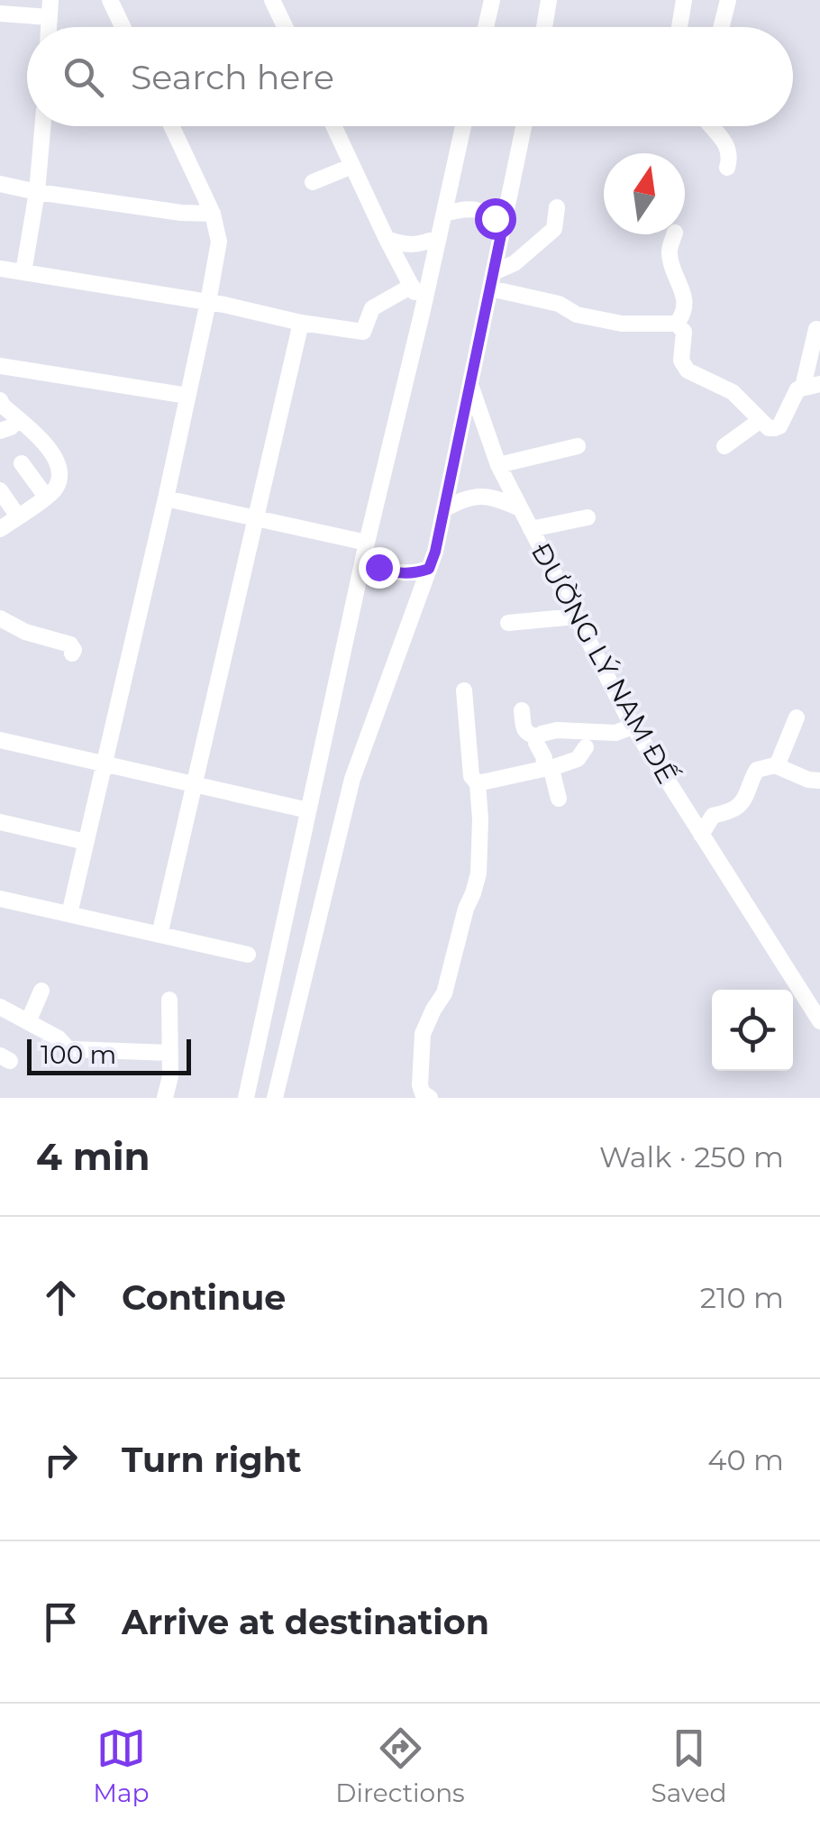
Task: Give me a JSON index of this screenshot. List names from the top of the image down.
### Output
{
  "streets": {
    "street": ["ĐƯỜNG LÝ NAM ĐẾ"]
  },
  "scale_bar": "100 m",
  "north": "top",
  "page": {
    "search": "Search here",
    "scale": "100 m",
    "heading": ["4 min", "Walk · 250 m"],
    "list": [
      ["Continue", "210 m"],
      ["Turn right", "40 m"],
      "Arrive at destination"
    ],
    "nav": ["Map", "Directions", "Saved"]
  }
}
